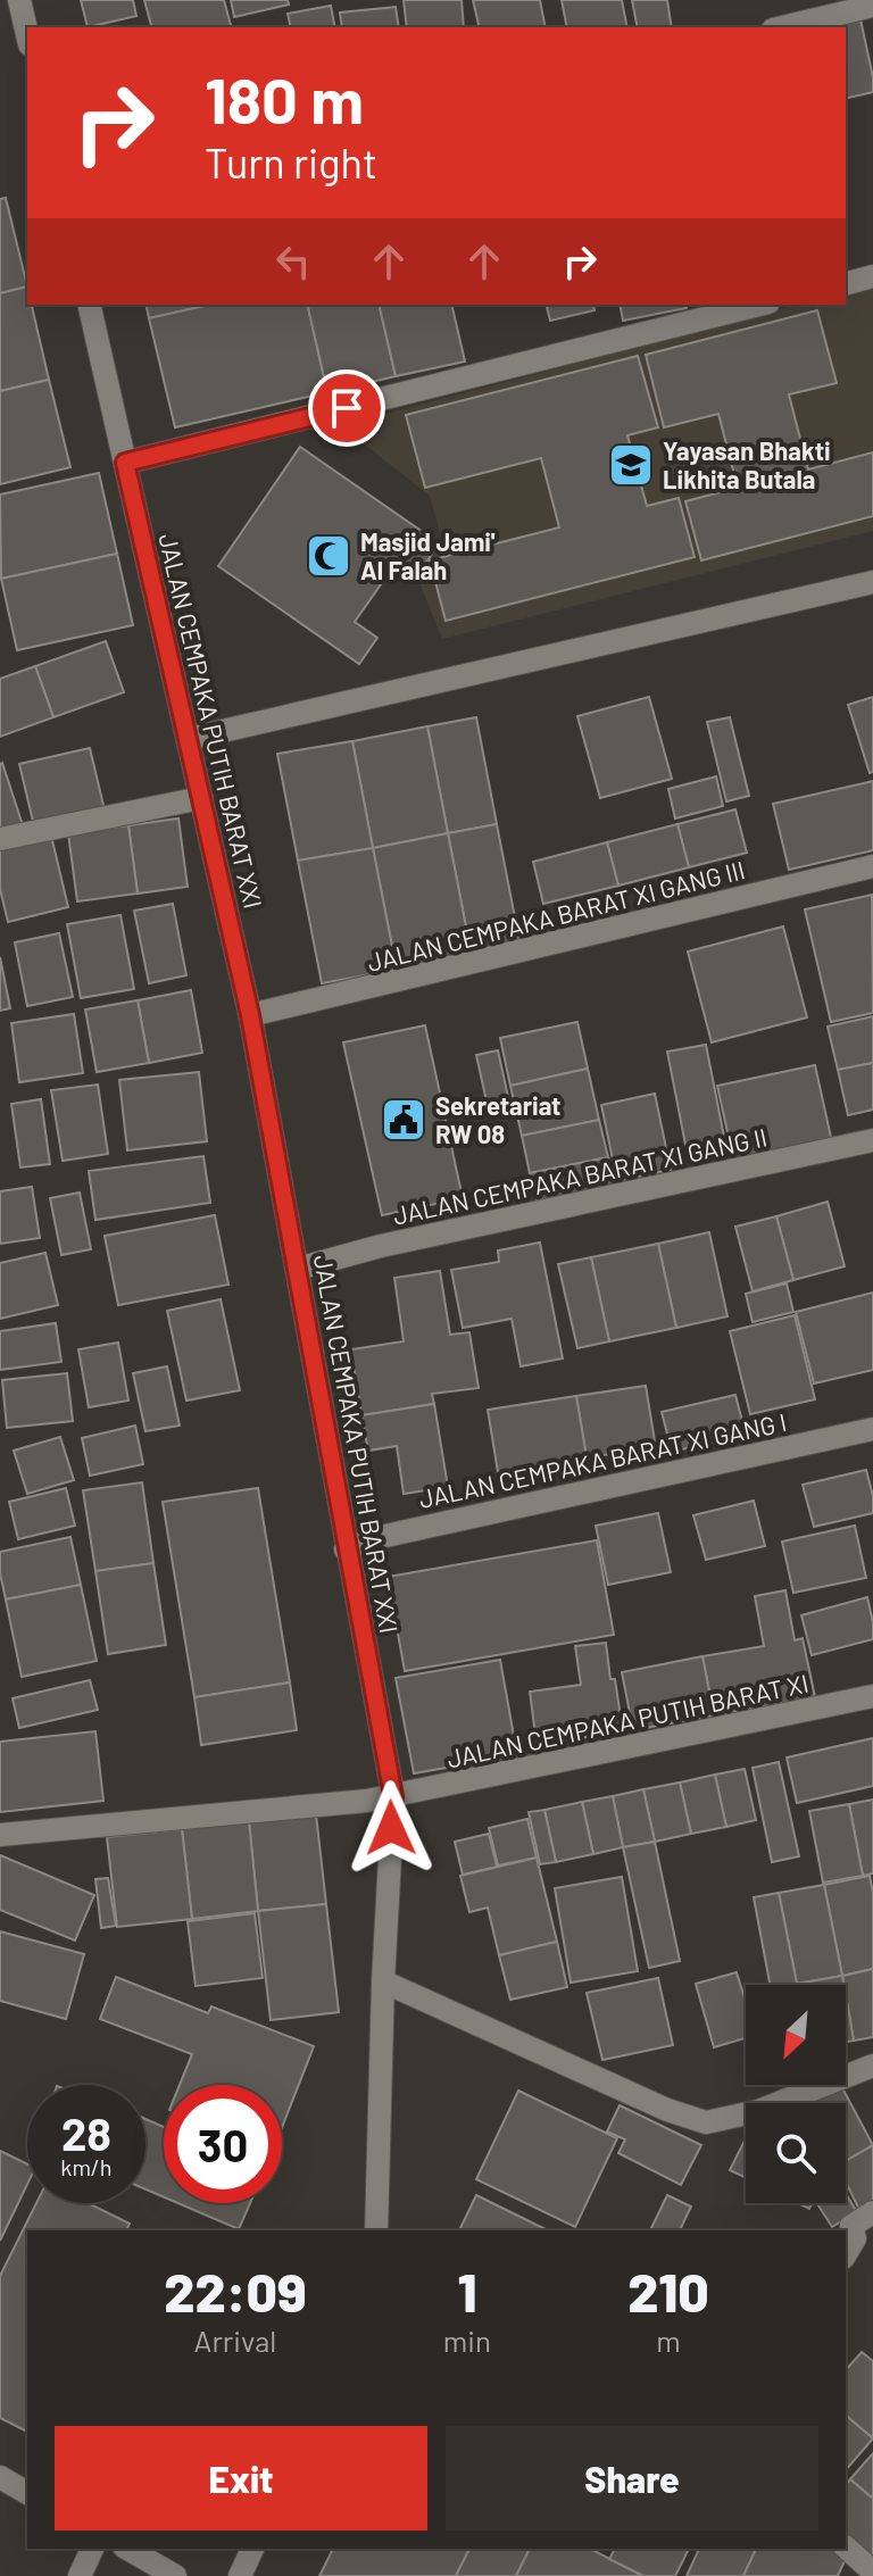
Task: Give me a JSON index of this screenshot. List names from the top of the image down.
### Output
{
  "streets": {
    "street": [
      "JALAN CEMPAKA PUTIH BARAT XXI",
      "JALAN CEMPAKA BARAT XI GANG III",
      "JALAN CEMPAKA BARAT XI GANG II",
      "JALAN CEMPAKA BARAT XI GANG I",
      "JALAN CEMPAKA PUTIH BARAT XI"
    ]
  },
  "crossings": [
    ["JALAN CEMPAKA PUTIH BARAT XXI", "JALAN CEMPAKA BARAT XI GANG III"],
    ["JALAN CEMPAKA PUTIH BARAT XXI", "JALAN CEMPAKA BARAT XI GANG II"],
    ["JALAN CEMPAKA PUTIH BARAT XXI", "JALAN CEMPAKA BARAT XI GANG I"],
    ["JALAN CEMPAKA PUTIH BARAT XXI", "JALAN CEMPAKA PUTIH BARAT XI"]
  ],
  "places": {
    "school or university": ["Yayasan Bhakti Likhita Butala"],
    "mosque": ["Masjid Jami' Al Falah"],
    "public building": ["Sekretariat RW 08"]
  },
  "north": "bottom left",
  "page": {
    "turn": ["180 m", "Turn right"],
    "speed": "28 km/h",
    "limit": "30",
    "eta": [
      "22:09",
      "Arrival",
      "1",
      "min",
      "210",
      "m"
    ],
    "buttons": ["Exit", "Share"]
  }
}
